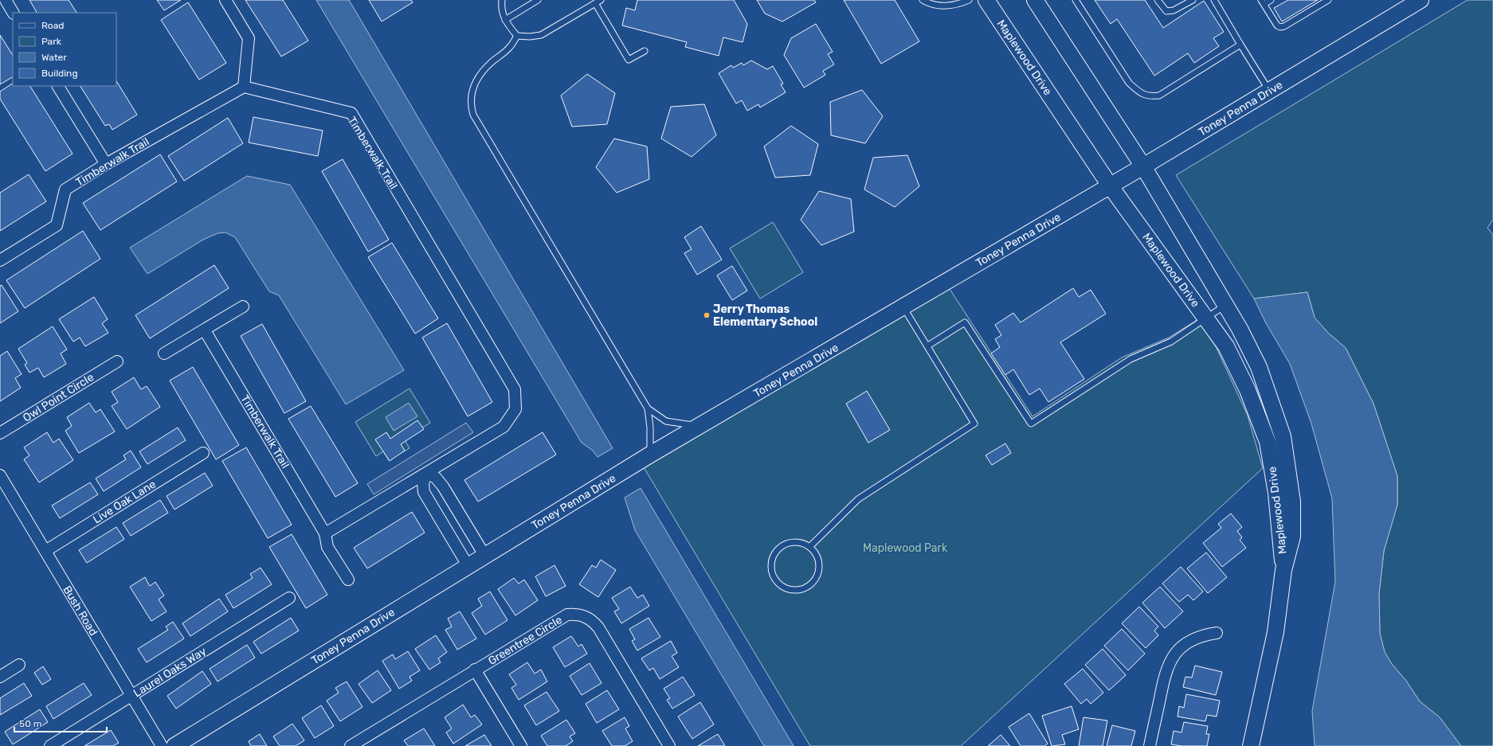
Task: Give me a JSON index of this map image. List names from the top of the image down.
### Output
{
  "streets": {
    "street": [
      "Maplewood Drive",
      "Toney Penna Drive",
      "Timberwalk Trail",
      "Owl Point Circle",
      "Live Oak Lane",
      "Bush Road",
      "Greentree Circle",
      "Laurel Oaks Way"
    ]
  },
  "crossings": [
    ["Maplewood Drive", "Toney Penna Drive"],
    ["Live Oak Lane", "Bush Road"],
    ["Bush Road", "Laurel Oaks Way"]
  ],
  "parks": ["Maplewood Park"],
  "places": ["Jerry Thomas Elementary School"],
  "legend": [
    "Road",
    "Park",
    "Water",
    "Building"
  ],
  "scale_bar": "50 m"
}
